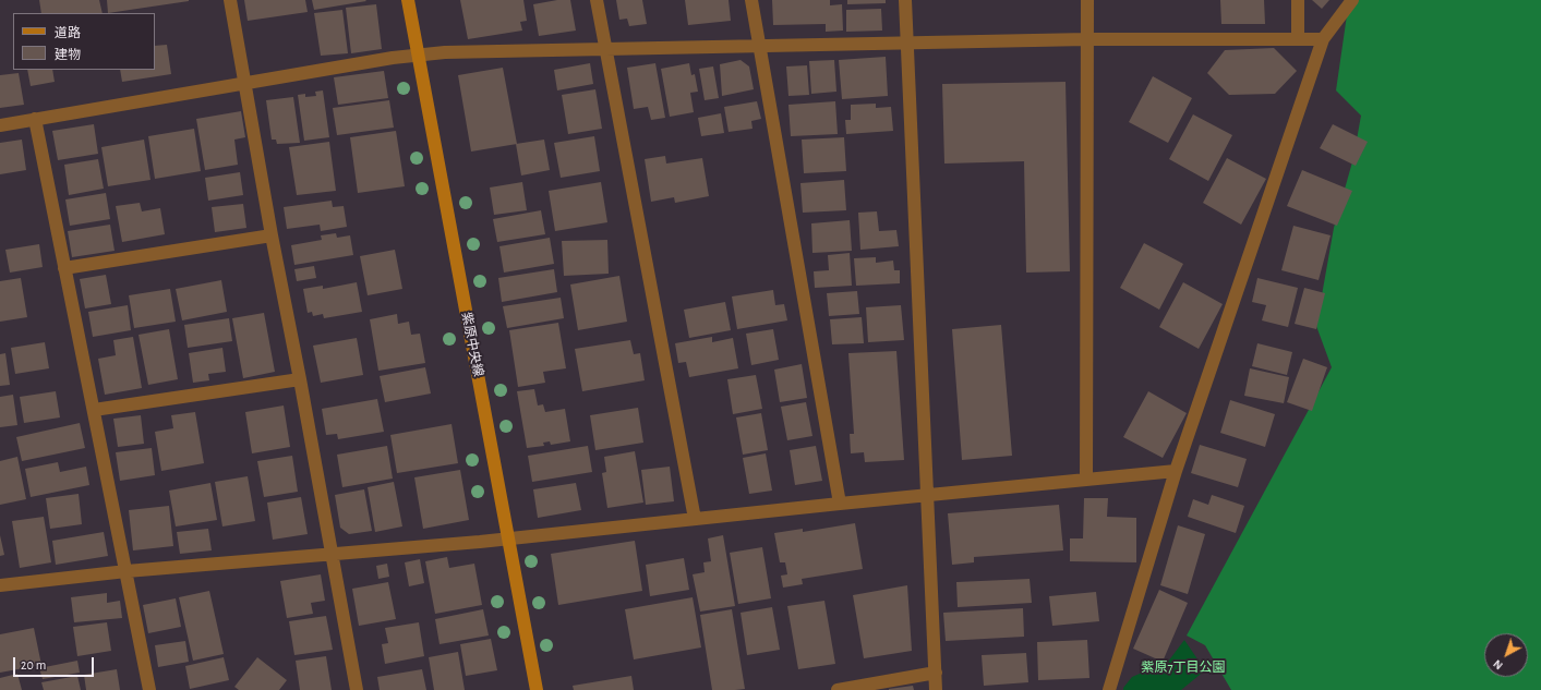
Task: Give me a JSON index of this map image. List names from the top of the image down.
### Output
{
  "streets": {
    "street": ["紫原中央線"]
  },
  "parks": ["紫原7丁目公園"],
  "legend": ["道路", "建物"],
  "scale_bar": "20 m",
  "north": "bottom left"
}
